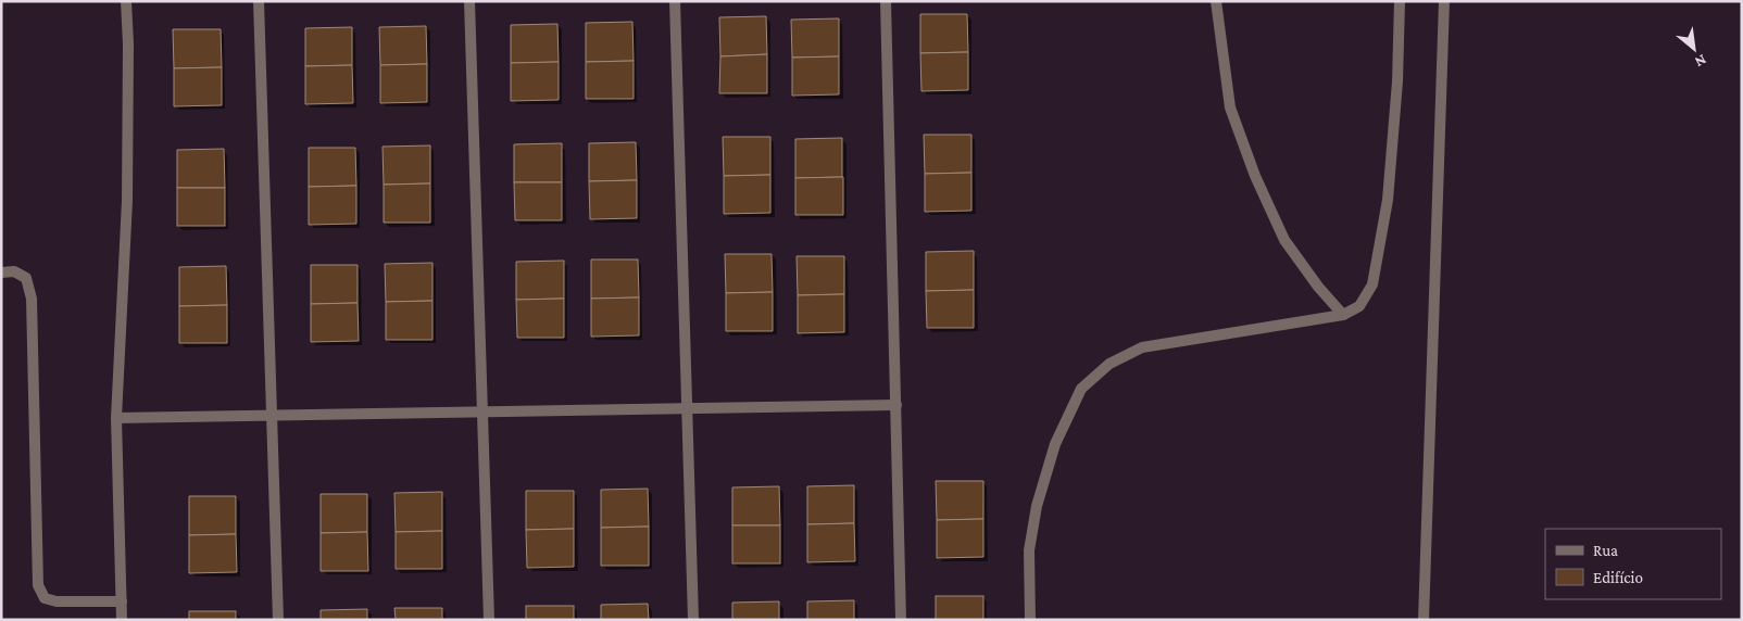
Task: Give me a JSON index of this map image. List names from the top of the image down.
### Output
{
  "legend": ["Rua", "Edifício"],
  "north": "bottom right"
}
